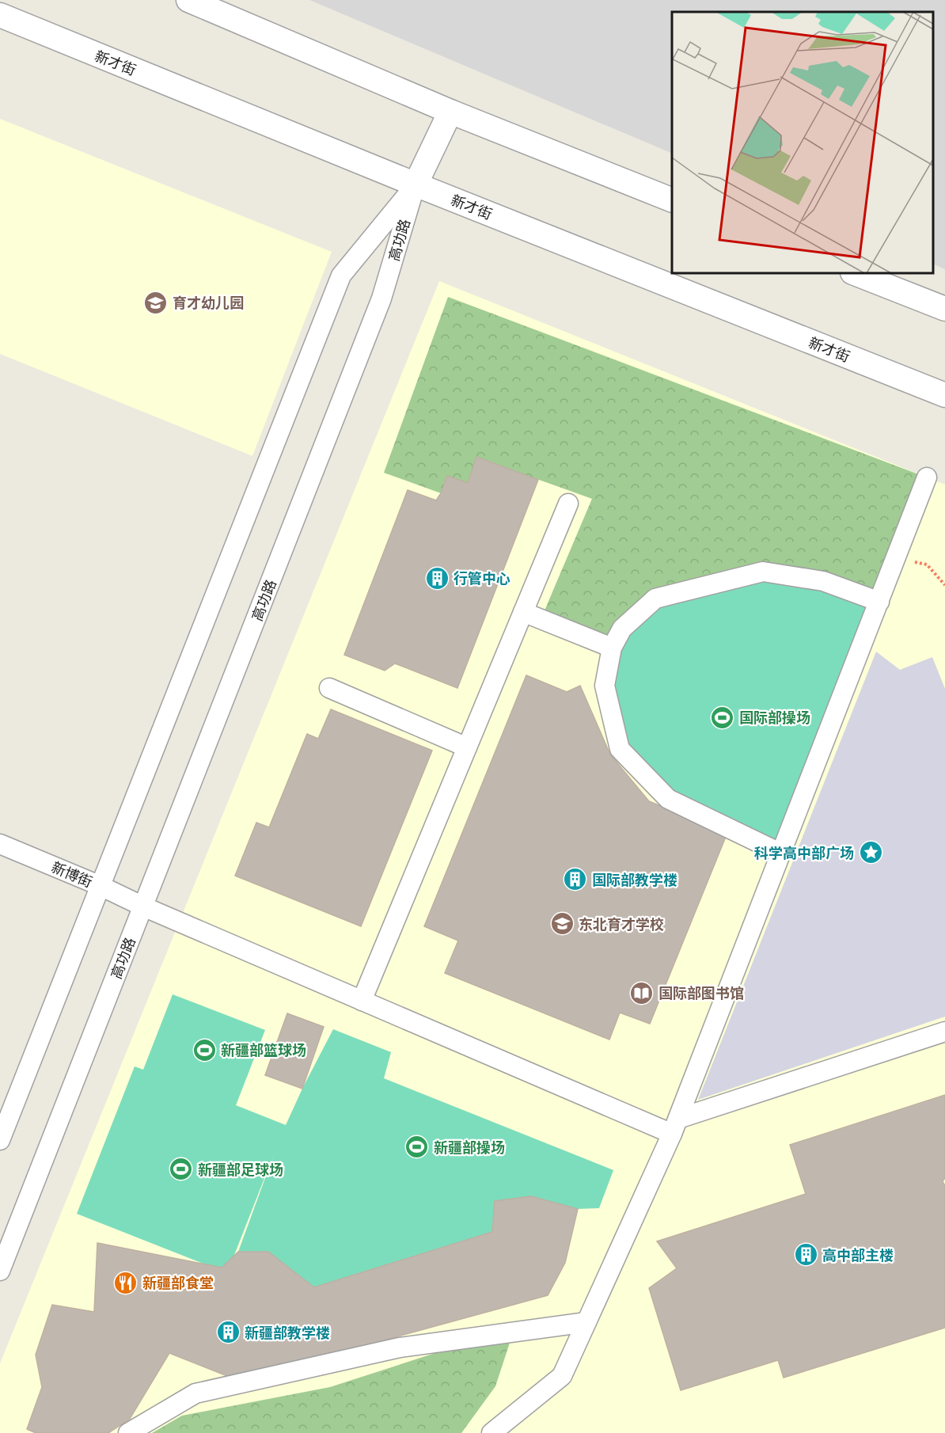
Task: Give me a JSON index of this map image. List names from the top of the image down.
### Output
{
  "streets": {
    "street": ["新才街", "高功路", "新博街"]
  },
  "crossings": [
    ["新才街", "高功路"],
    ["高功路", "新博街"]
  ],
  "places": {
    "school or university": ["育才幼儿园", "东北育才学校"],
    "building": [
      "行管中心",
      "国际部教学楼",
      "高中部主楼",
      "新疆部教学楼"
    ],
    "sports": [
      "国际部操场",
      "新疆部篮球场",
      "新疆部操场",
      "新疆部足球场"
    ],
    "place": ["科学高中部广场"],
    "library": ["国际部图书馆"],
    "restaurant": ["新疆部食堂"]
  }
}
